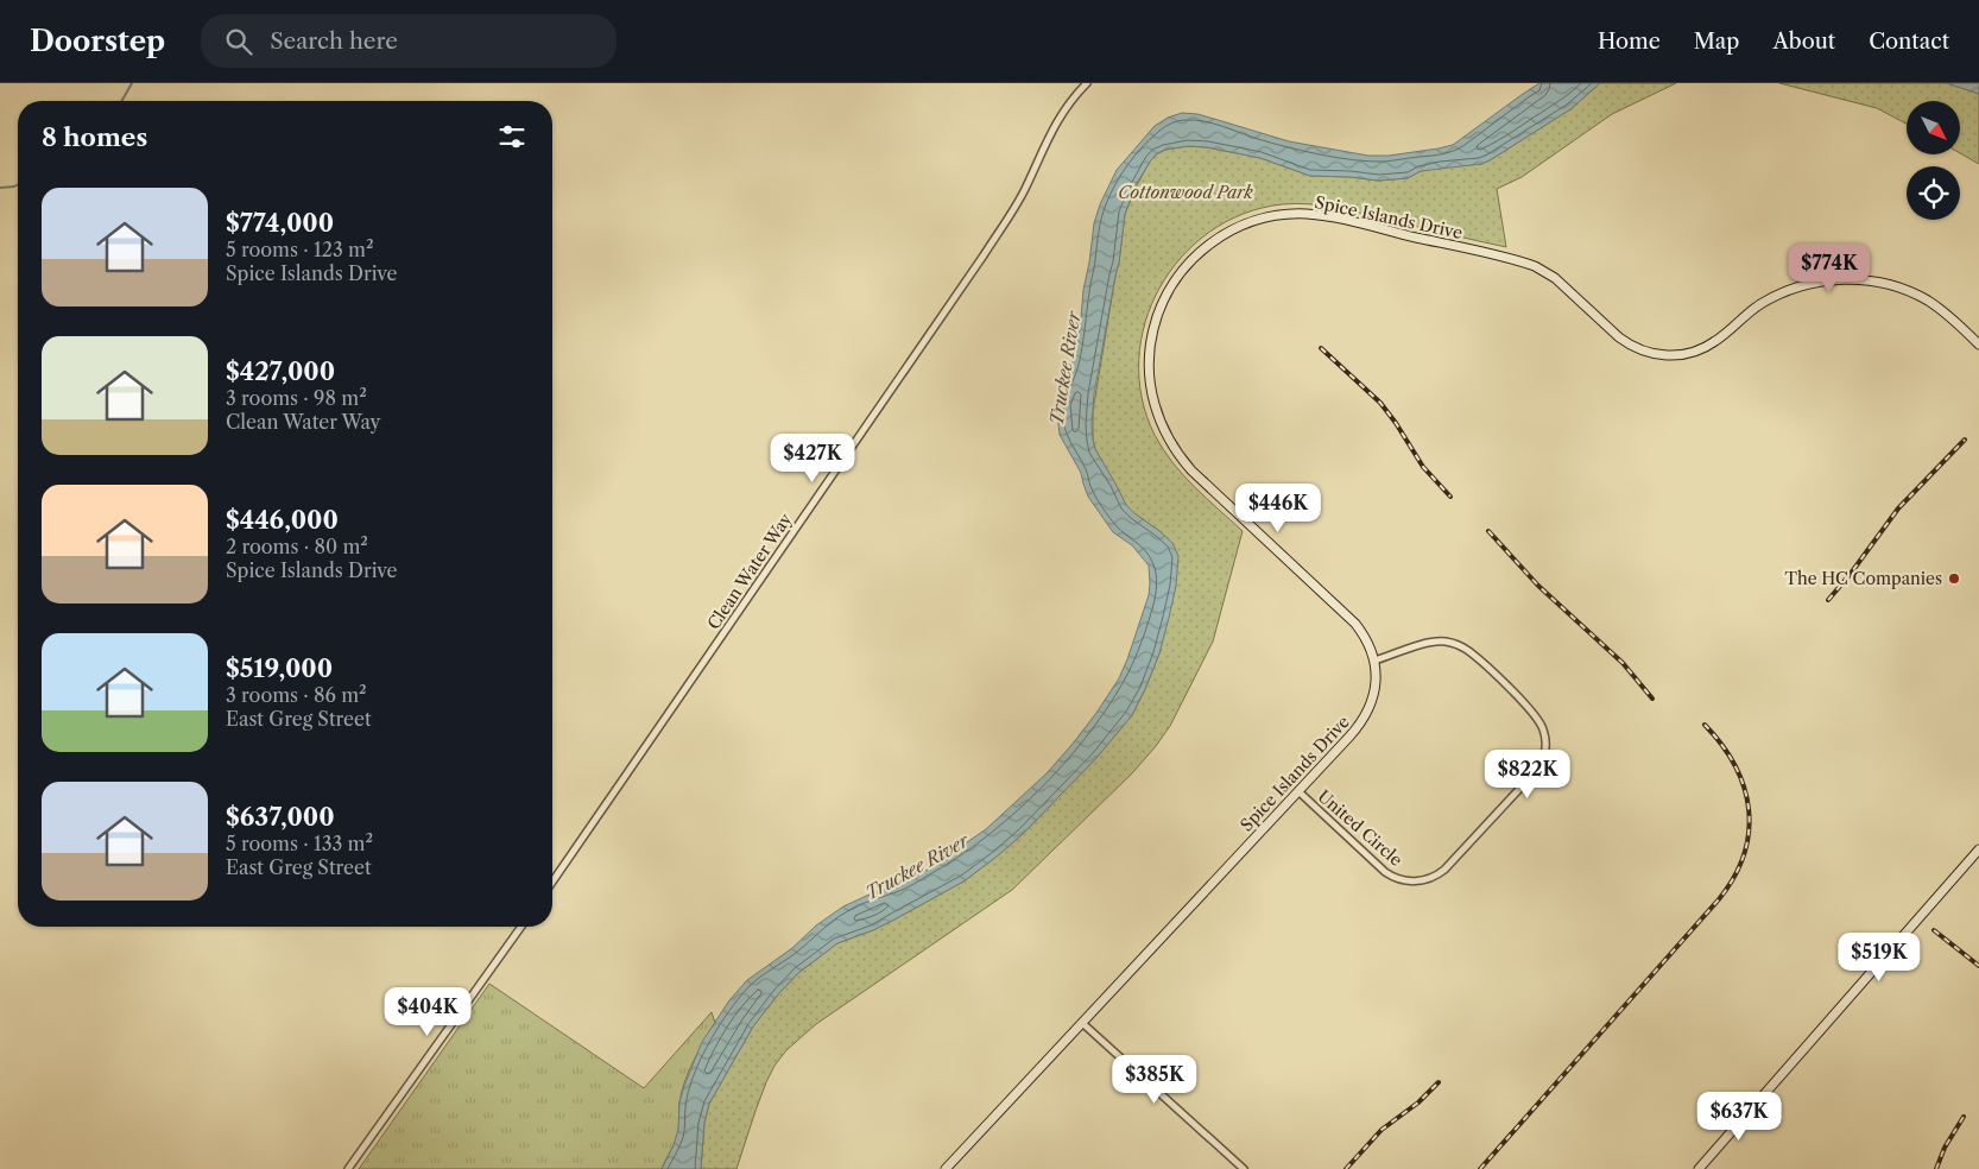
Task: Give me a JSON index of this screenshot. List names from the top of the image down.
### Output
{
  "streets": {
    "street": ["Spice Islands Drive", "Clean Water Way", "United Circle"]
  },
  "crossings": [
    ["Spice Islands Drive", "United Circle"]
  ],
  "water": ["Truckee River"],
  "parks": ["Cottonwood Park"],
  "places": ["The HC Companies"],
  "north": "bottom right",
  "page": {
    "header": "Doorstep",
    "search": "Search here",
    "nav": [
      "Home",
      "Map",
      "About",
      "Contact"
    ],
    "heading": "8 homes",
    "list": [
      {
        "name": "$774,000",
        "note": "5 rooms · 123 m² · Spice Islands Drive"
      },
      {
        "name": "$427,000",
        "note": "3 rooms · 98 m² · Clean Water Way"
      },
      {
        "name": "$446,000",
        "note": "2 rooms · 80 m² · Spice Islands Drive"
      },
      {
        "name": "$519,000",
        "note": "3 rooms · 86 m² · East Greg Street"
      },
      {
        "name": "$637,000",
        "note": "5 rooms · 133 m² · East Greg Street"
      }
    ],
    "price": [
      "$774K",
      "$427K",
      "$446K",
      "$822K",
      "$519K",
      "$404K",
      "$385K",
      "$637K"
    ]
  }
}
